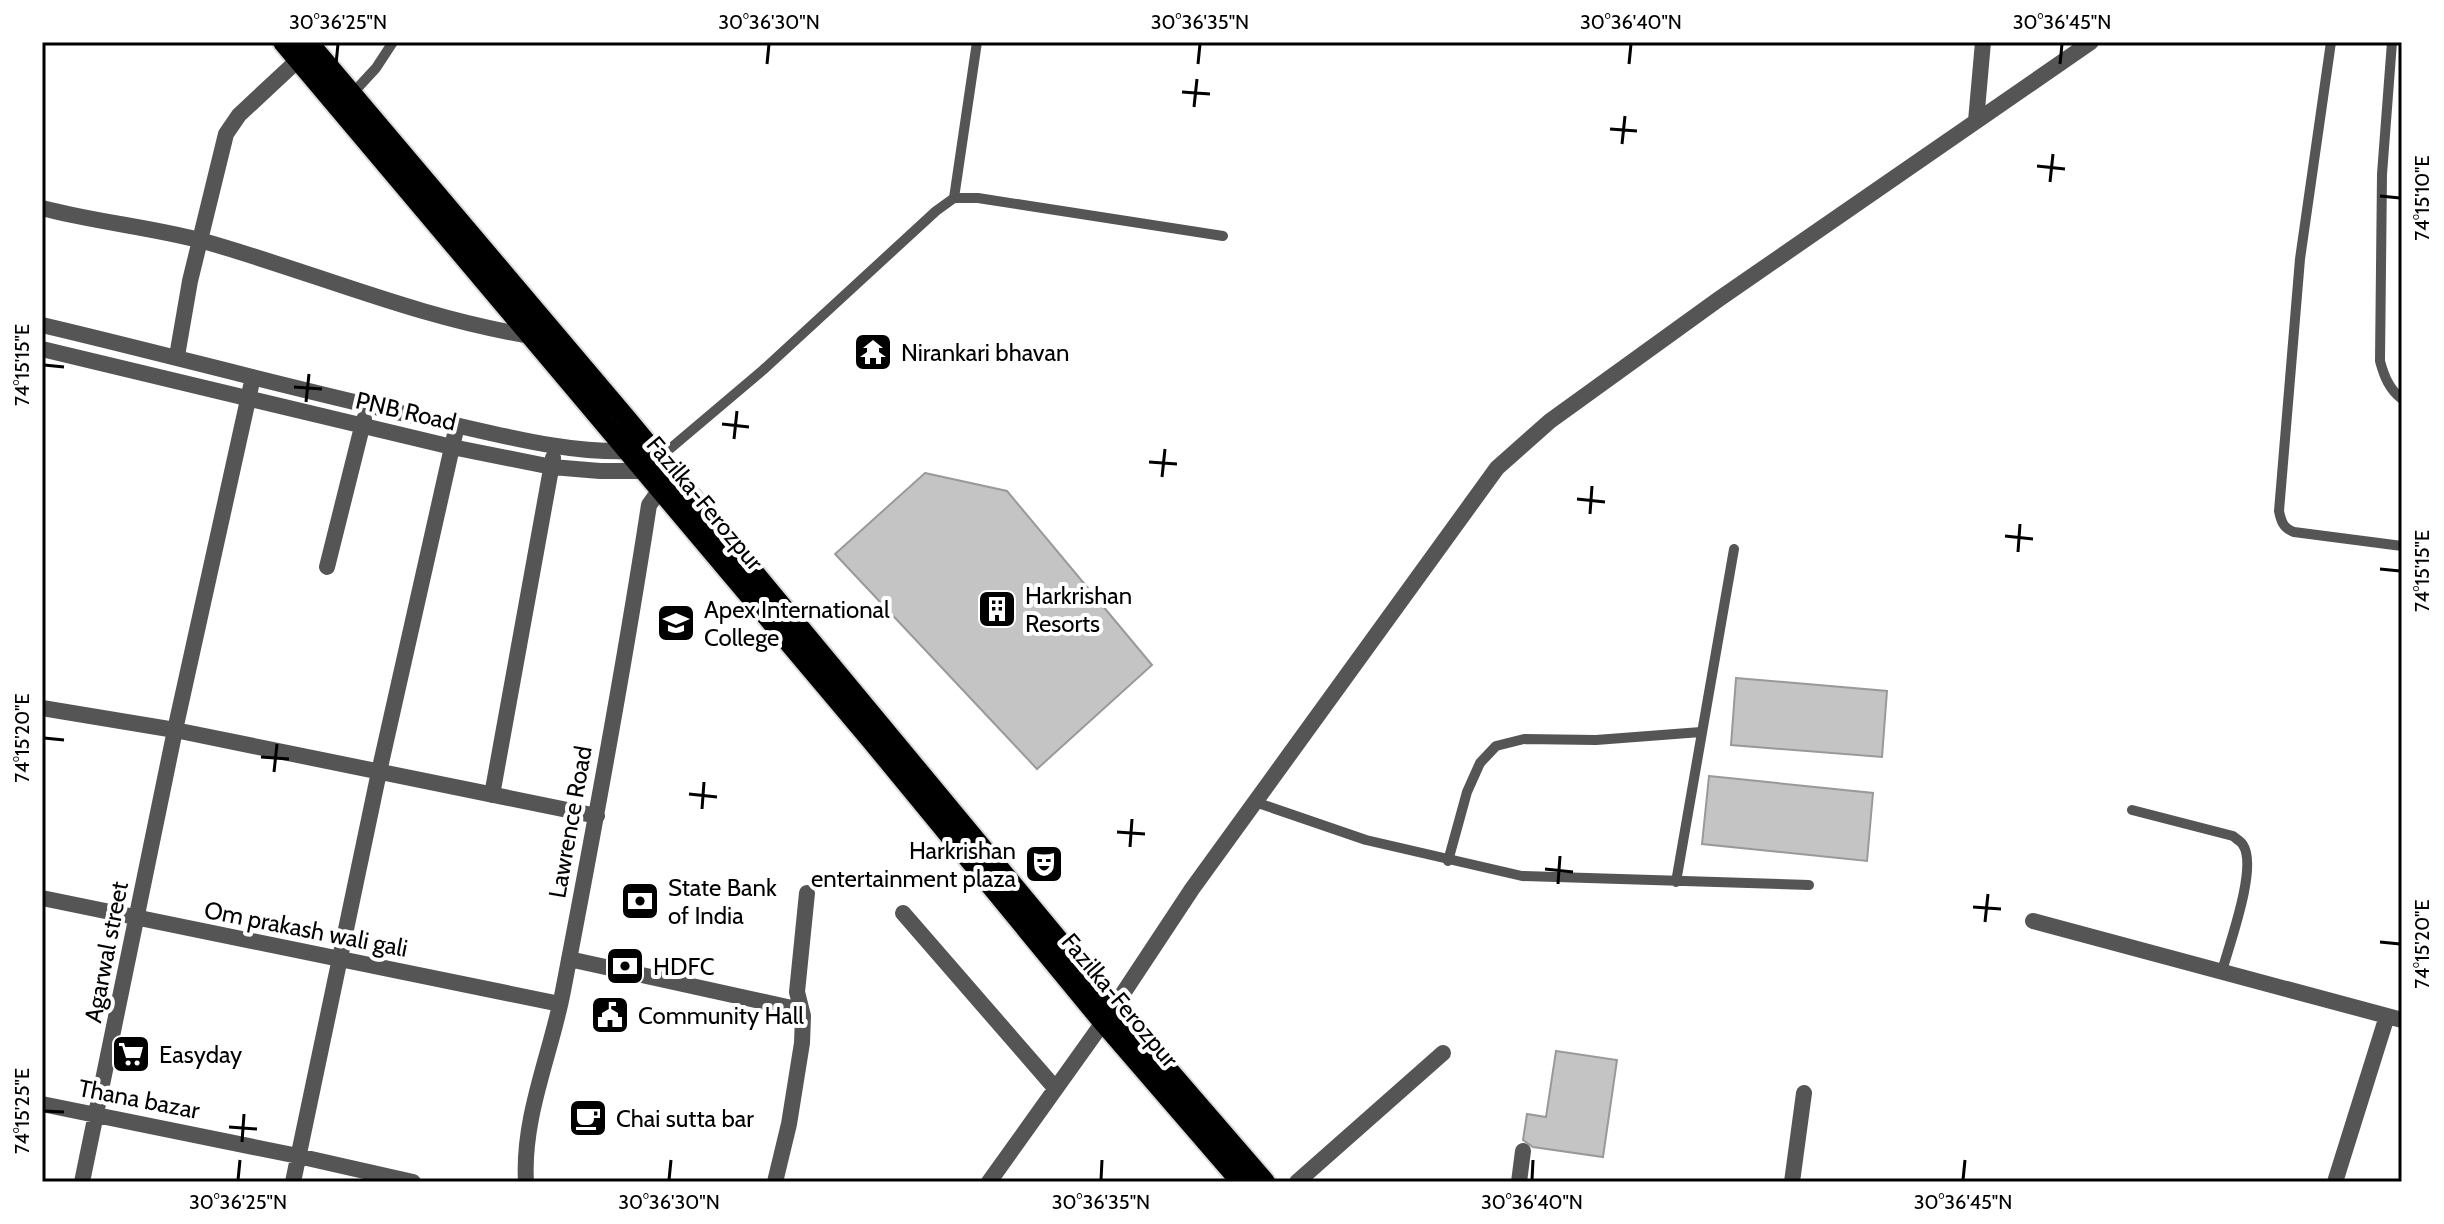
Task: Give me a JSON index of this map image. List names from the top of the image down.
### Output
{
  "streets": {
    "main road": ["Fazilka-Ferozpur"],
    "street": [
      "PNB Road",
      "Lawrence Road",
      "Om prakash wali gali",
      "Agarwal street",
      "Thana bazar"
    ]
  },
  "crossings": [
    ["PNB Road", "Fazilka-Ferozpur"],
    ["PNB Road", "Lawrence Road"],
    ["PNB Road", "Agarwal street"],
    ["Fazilka-Ferozpur", "Lawrence Road"],
    ["Lawrence Road", "Om prakash wali gali"],
    ["Om prakash wali gali", "Agarwal street"],
    ["Agarwal street", "Thana bazar"]
  ],
  "places": {
    "temple": ["Nirankari bhavan"],
    "building": ["Harkrishan Resorts"],
    "school or university": ["Apex International College"],
    "theatre": ["Harkrishan entertainment plaza"],
    "bank": ["State Bank of India", "HDFC"],
    "public building": ["Community Hall"],
    "supermarket": ["Easyday"],
    "cafe": ["Chai sutta bar"]
  },
  "coordinates": [
    "30°36'25\"N",
    "30°36'30\"N",
    "30°36'35\"N",
    "30°36'40\"N",
    "30°36'45\"N",
    "74°15'10\"E",
    "74°15'15\"E",
    "74°15'20\"E",
    "74°15'25\"E"
  ]
}
